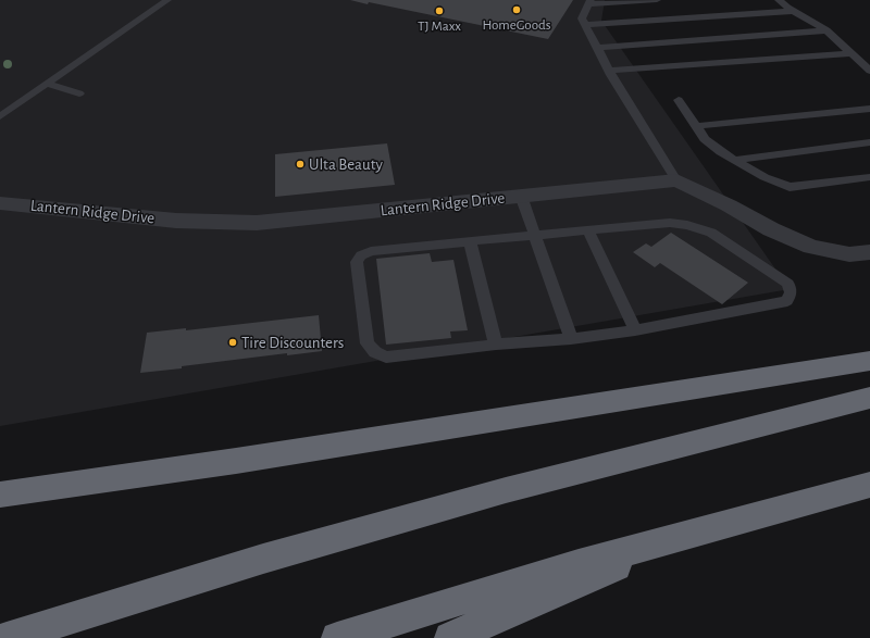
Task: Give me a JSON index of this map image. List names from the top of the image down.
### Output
{
  "streets": {
    "street": ["Lantern Ridge Drive"]
  },
  "places": [
    "HomeGoods",
    "TJ Maxx",
    "Ulta Beauty",
    "Tire Discounters"
  ]
}
